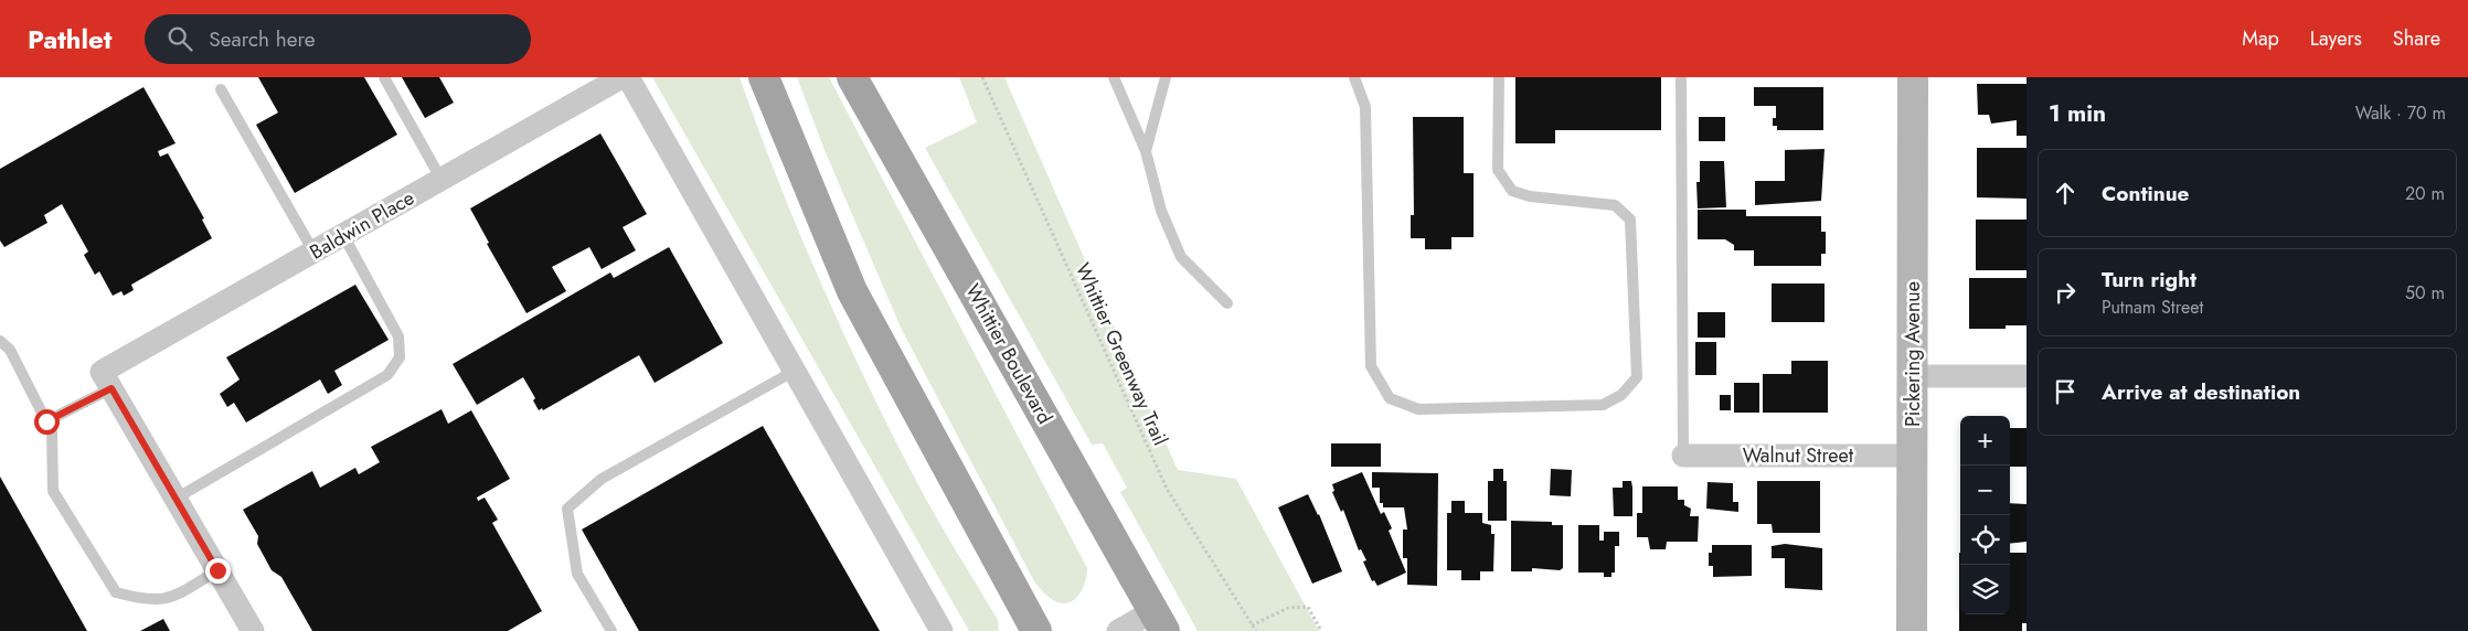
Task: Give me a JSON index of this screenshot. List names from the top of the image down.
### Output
{
  "streets": {
    "main road": ["Whittier Boulevard"],
    "street": ["Baldwin Place", "Pickering Avenue", "Walnut Street"],
    "path": ["Whittier Greenway Trail"]
  },
  "crossings": [
    ["Pickering Avenue", "Walnut Street"]
  ],
  "page": {
    "header": "Pathlet",
    "search": "Search here",
    "nav": ["Map", "Layers", "Share"],
    "heading": ["1 min", "Walk · 70 m"],
    "list": [
      ["Continue", "20 m"],
      ["Turn right", "Putnam Street", "50 m"],
      "Arrive at destination"
    ],
    "map_buttons": ["+", "−"]
  }
}
